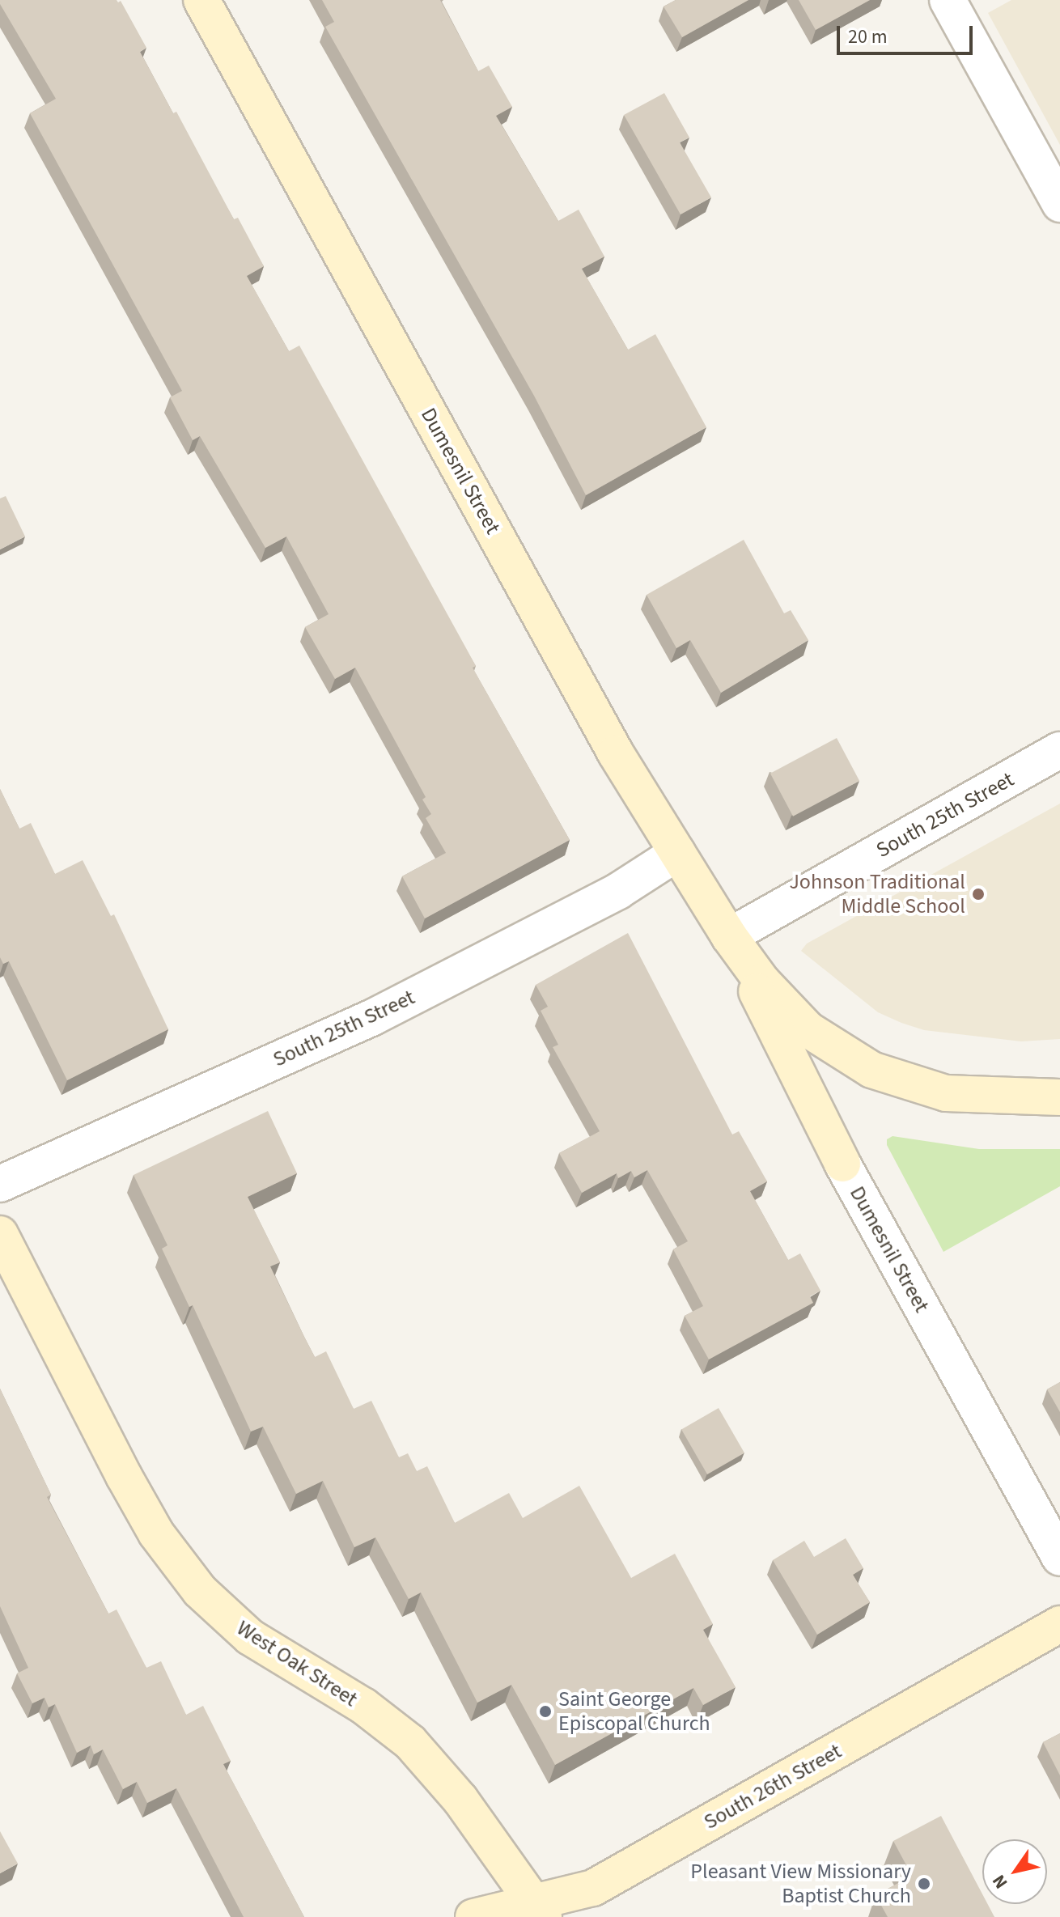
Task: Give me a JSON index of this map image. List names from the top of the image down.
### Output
{
  "streets": {
    "main road": ["Dumesnil Street", "West Oak Street", "South 26th Street"],
    "street": ["South 25th Street"]
  },
  "crossings": [
    ["Dumesnil Street", "South 25th Street"],
    ["West Oak Street", "South 26th Street"]
  ],
  "places": ["Johnson Traditional Middle School", "Saint George Episcopal Church", "Pleasant View Missionary Baptist Church"],
  "scale_bar": "20 m",
  "north": "bottom left"
}
